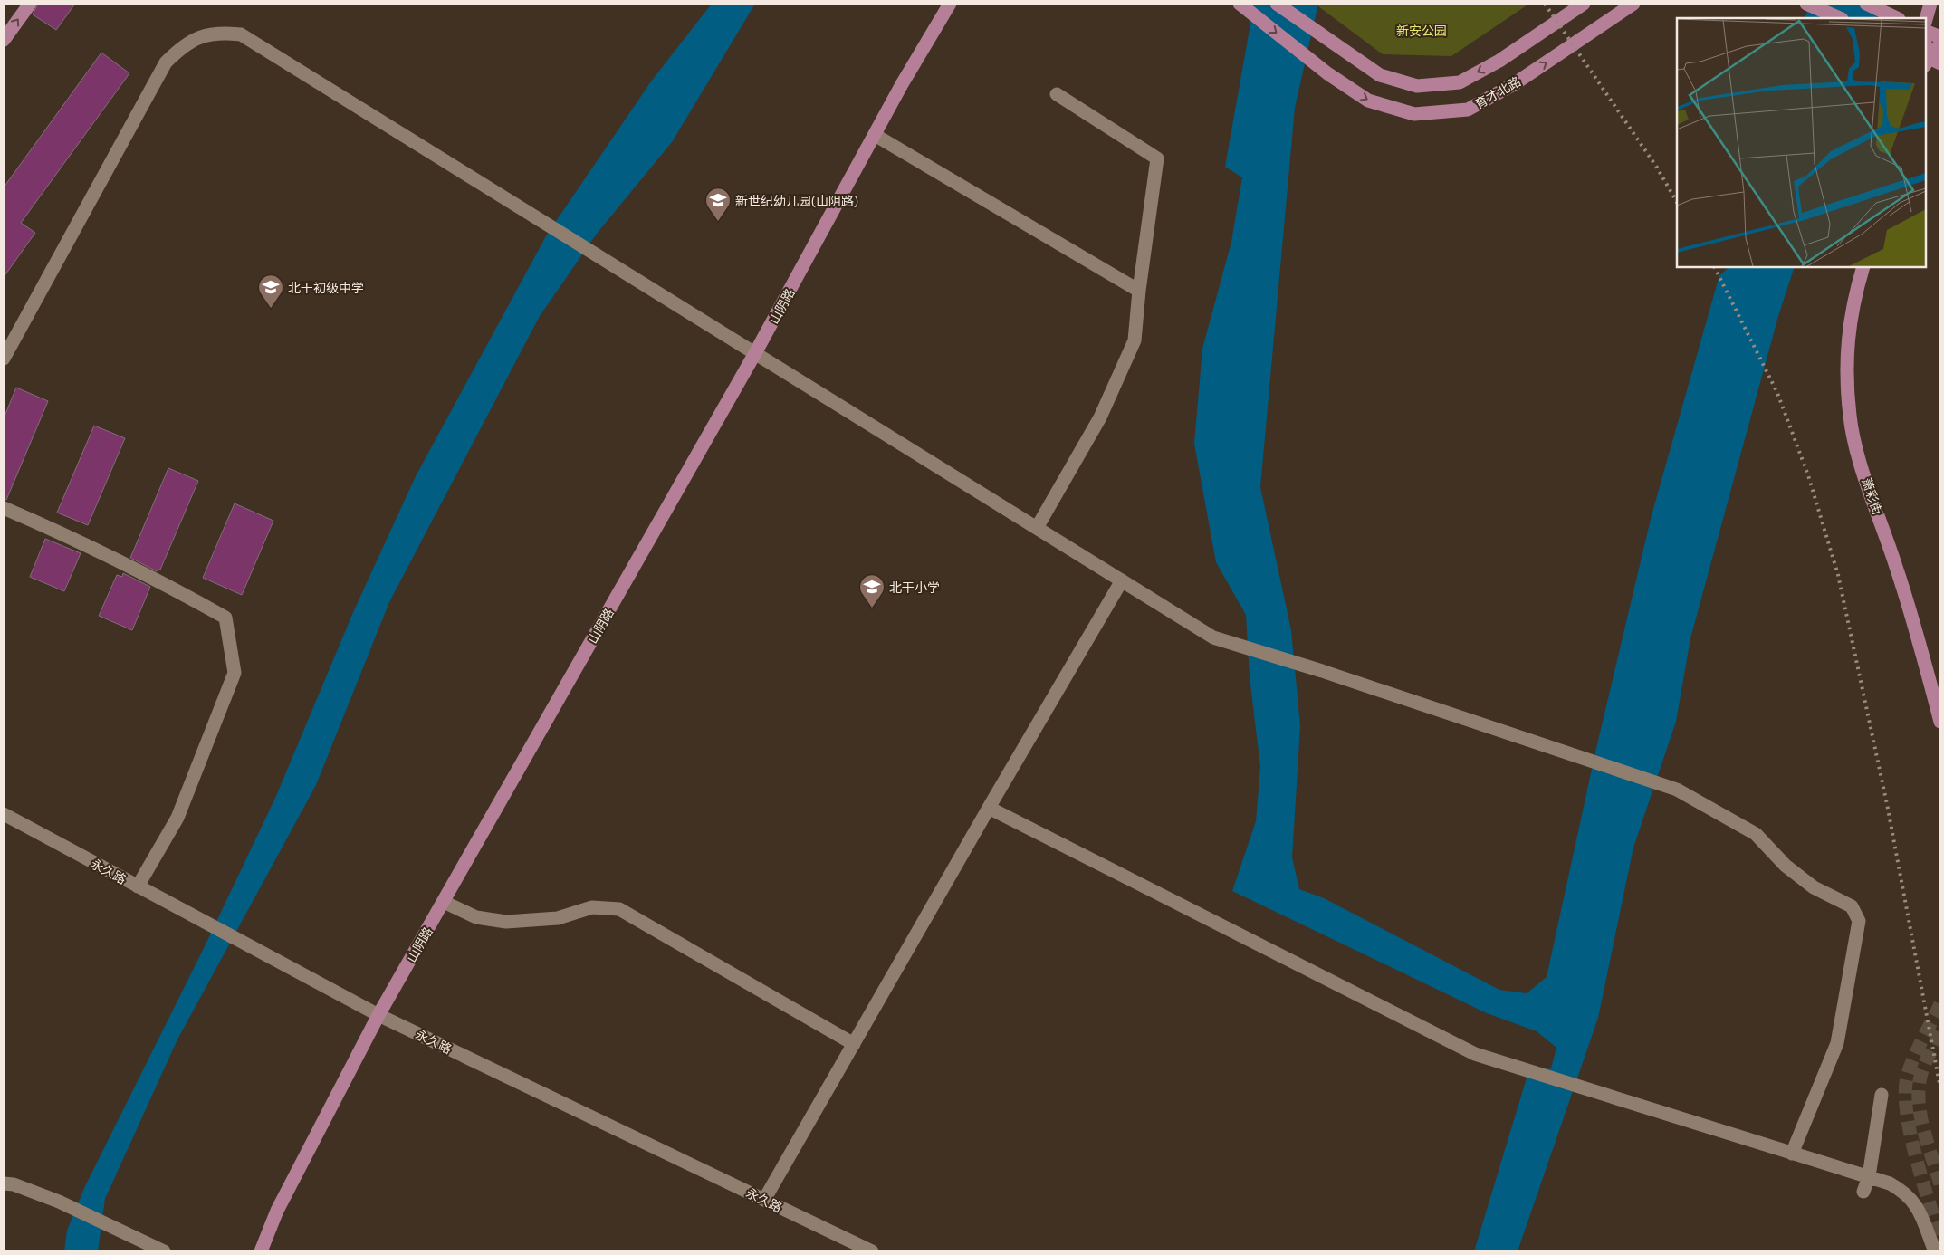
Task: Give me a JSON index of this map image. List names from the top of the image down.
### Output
{
  "streets": {
    "main road": ["育才北路", "山阴路", "萧彩街"],
    "street": ["永久路"]
  },
  "crossings": [
    ["山阴路", "永久路"]
  ],
  "one_way": ["育才北路"],
  "parks": ["新安公园"],
  "places": {
    "school or university": ["新世纪幼儿园(山阴路)", "北干初级中学", "北干小学"]
  }
}
